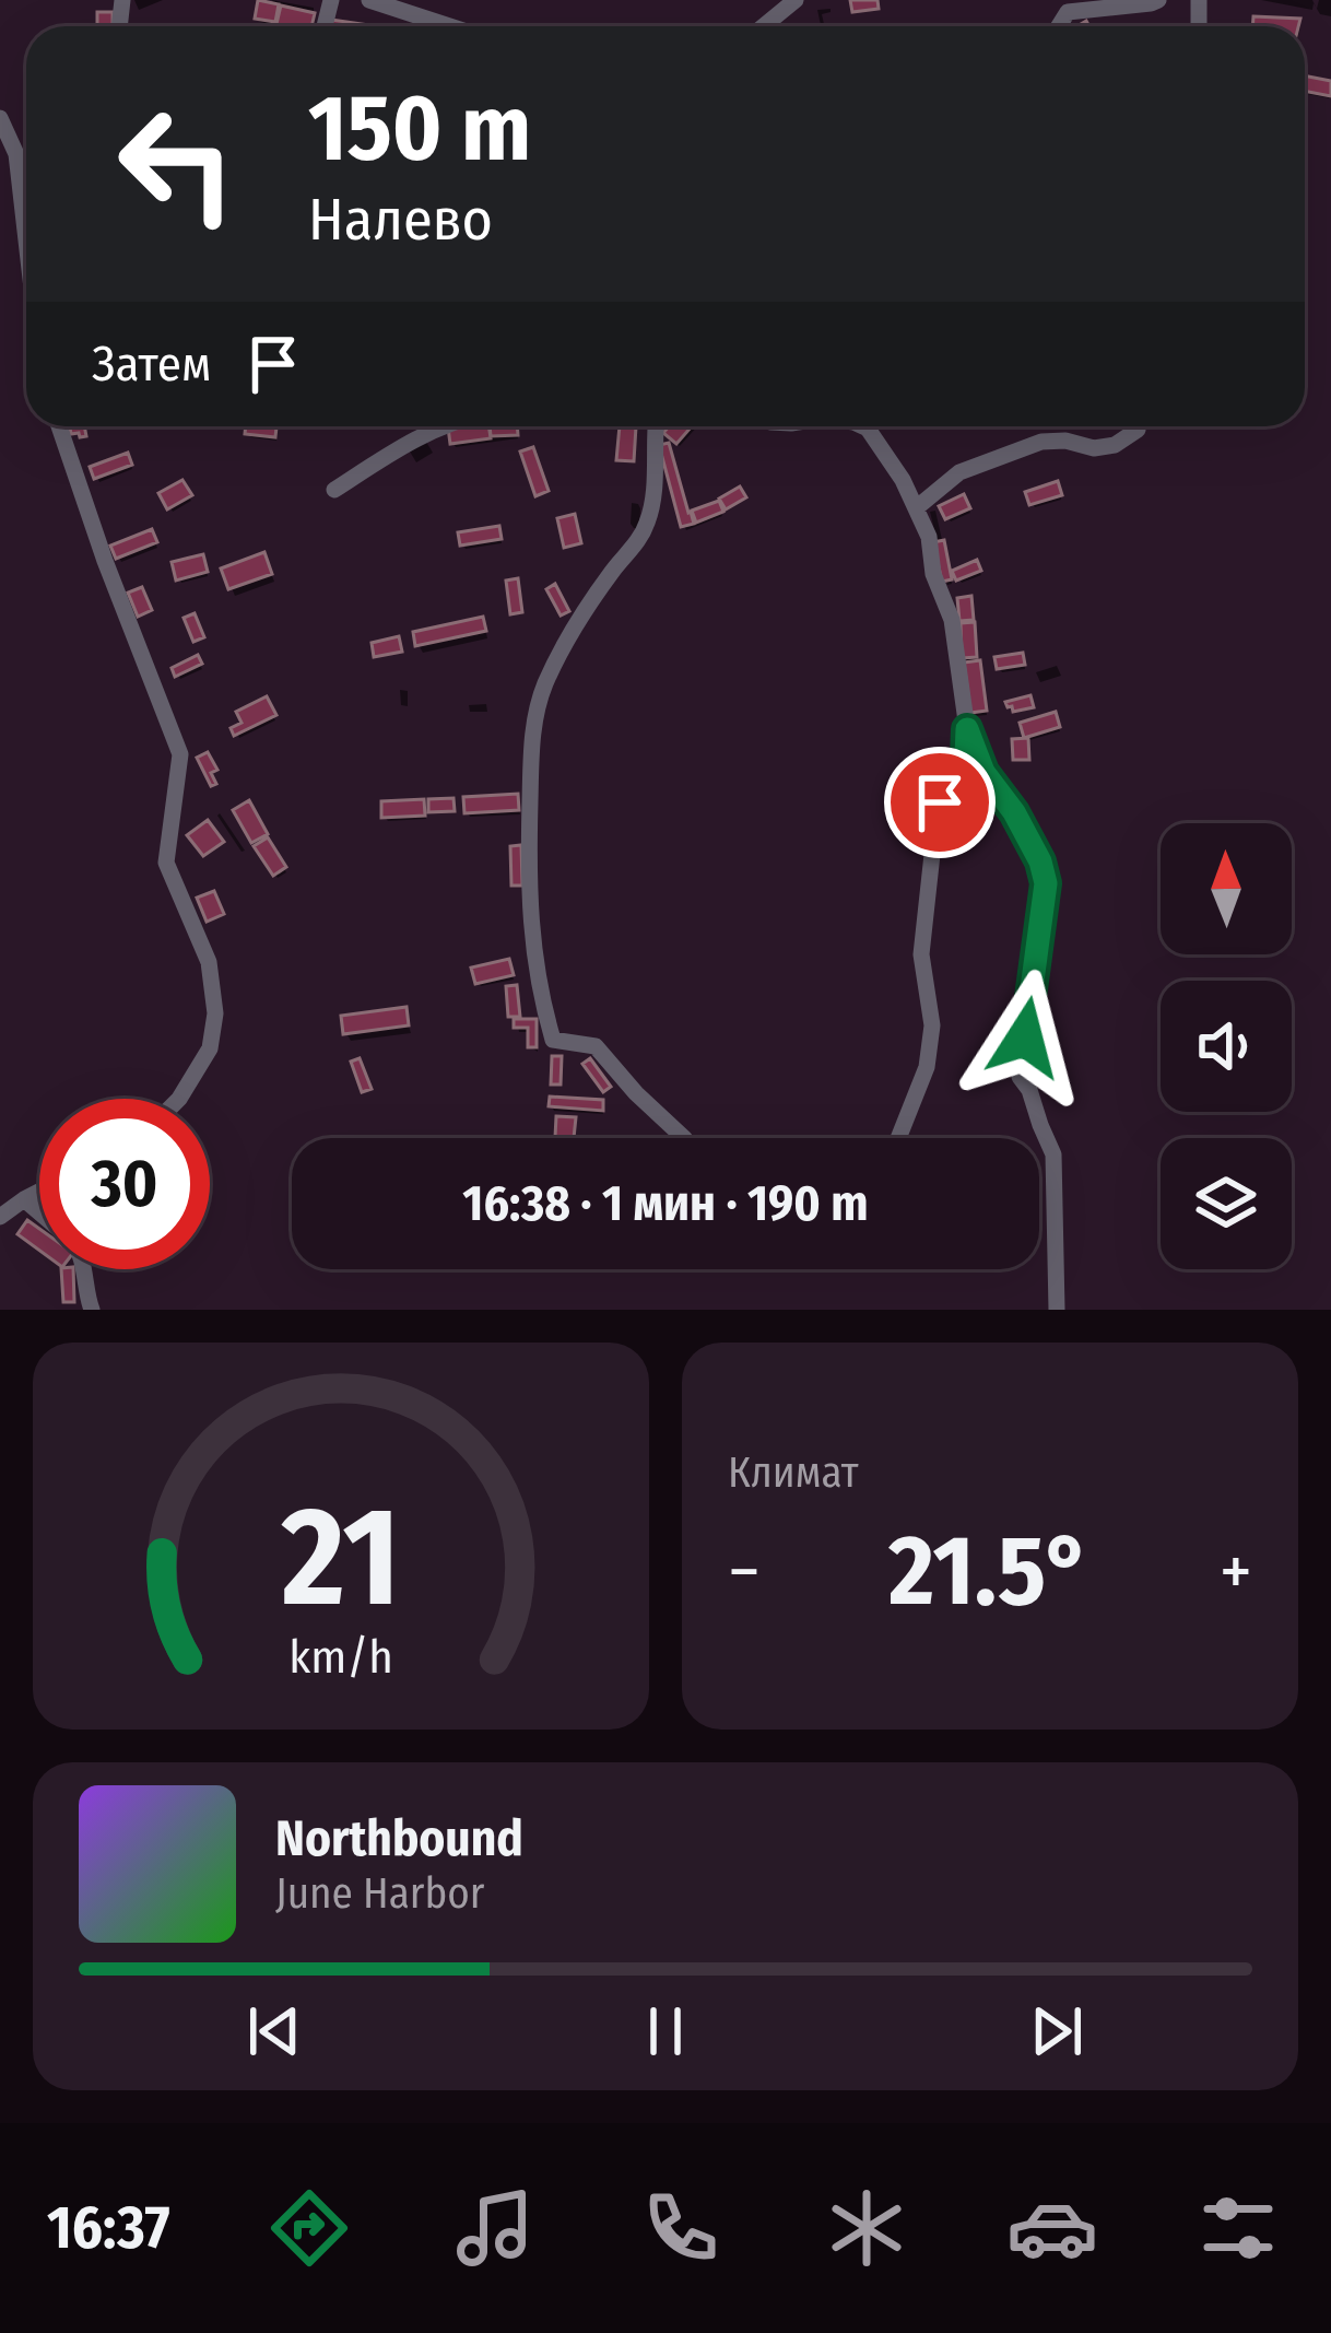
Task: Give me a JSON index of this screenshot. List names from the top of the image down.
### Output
{
  "north": "top",
  "page": {
    "turn": ["150 m", "Налево"],
    "then": "Затем",
    "limit": "30",
    "trip": "16:38 · 1 мин · 190 m",
    "tile": "Климат",
    "heat": ["−", "21.5°", "+"],
    "song": ["Northbound", "June Harbor"],
    "tabs": "16:37",
    "gauge": ["21", "km/h"]
  }
}
